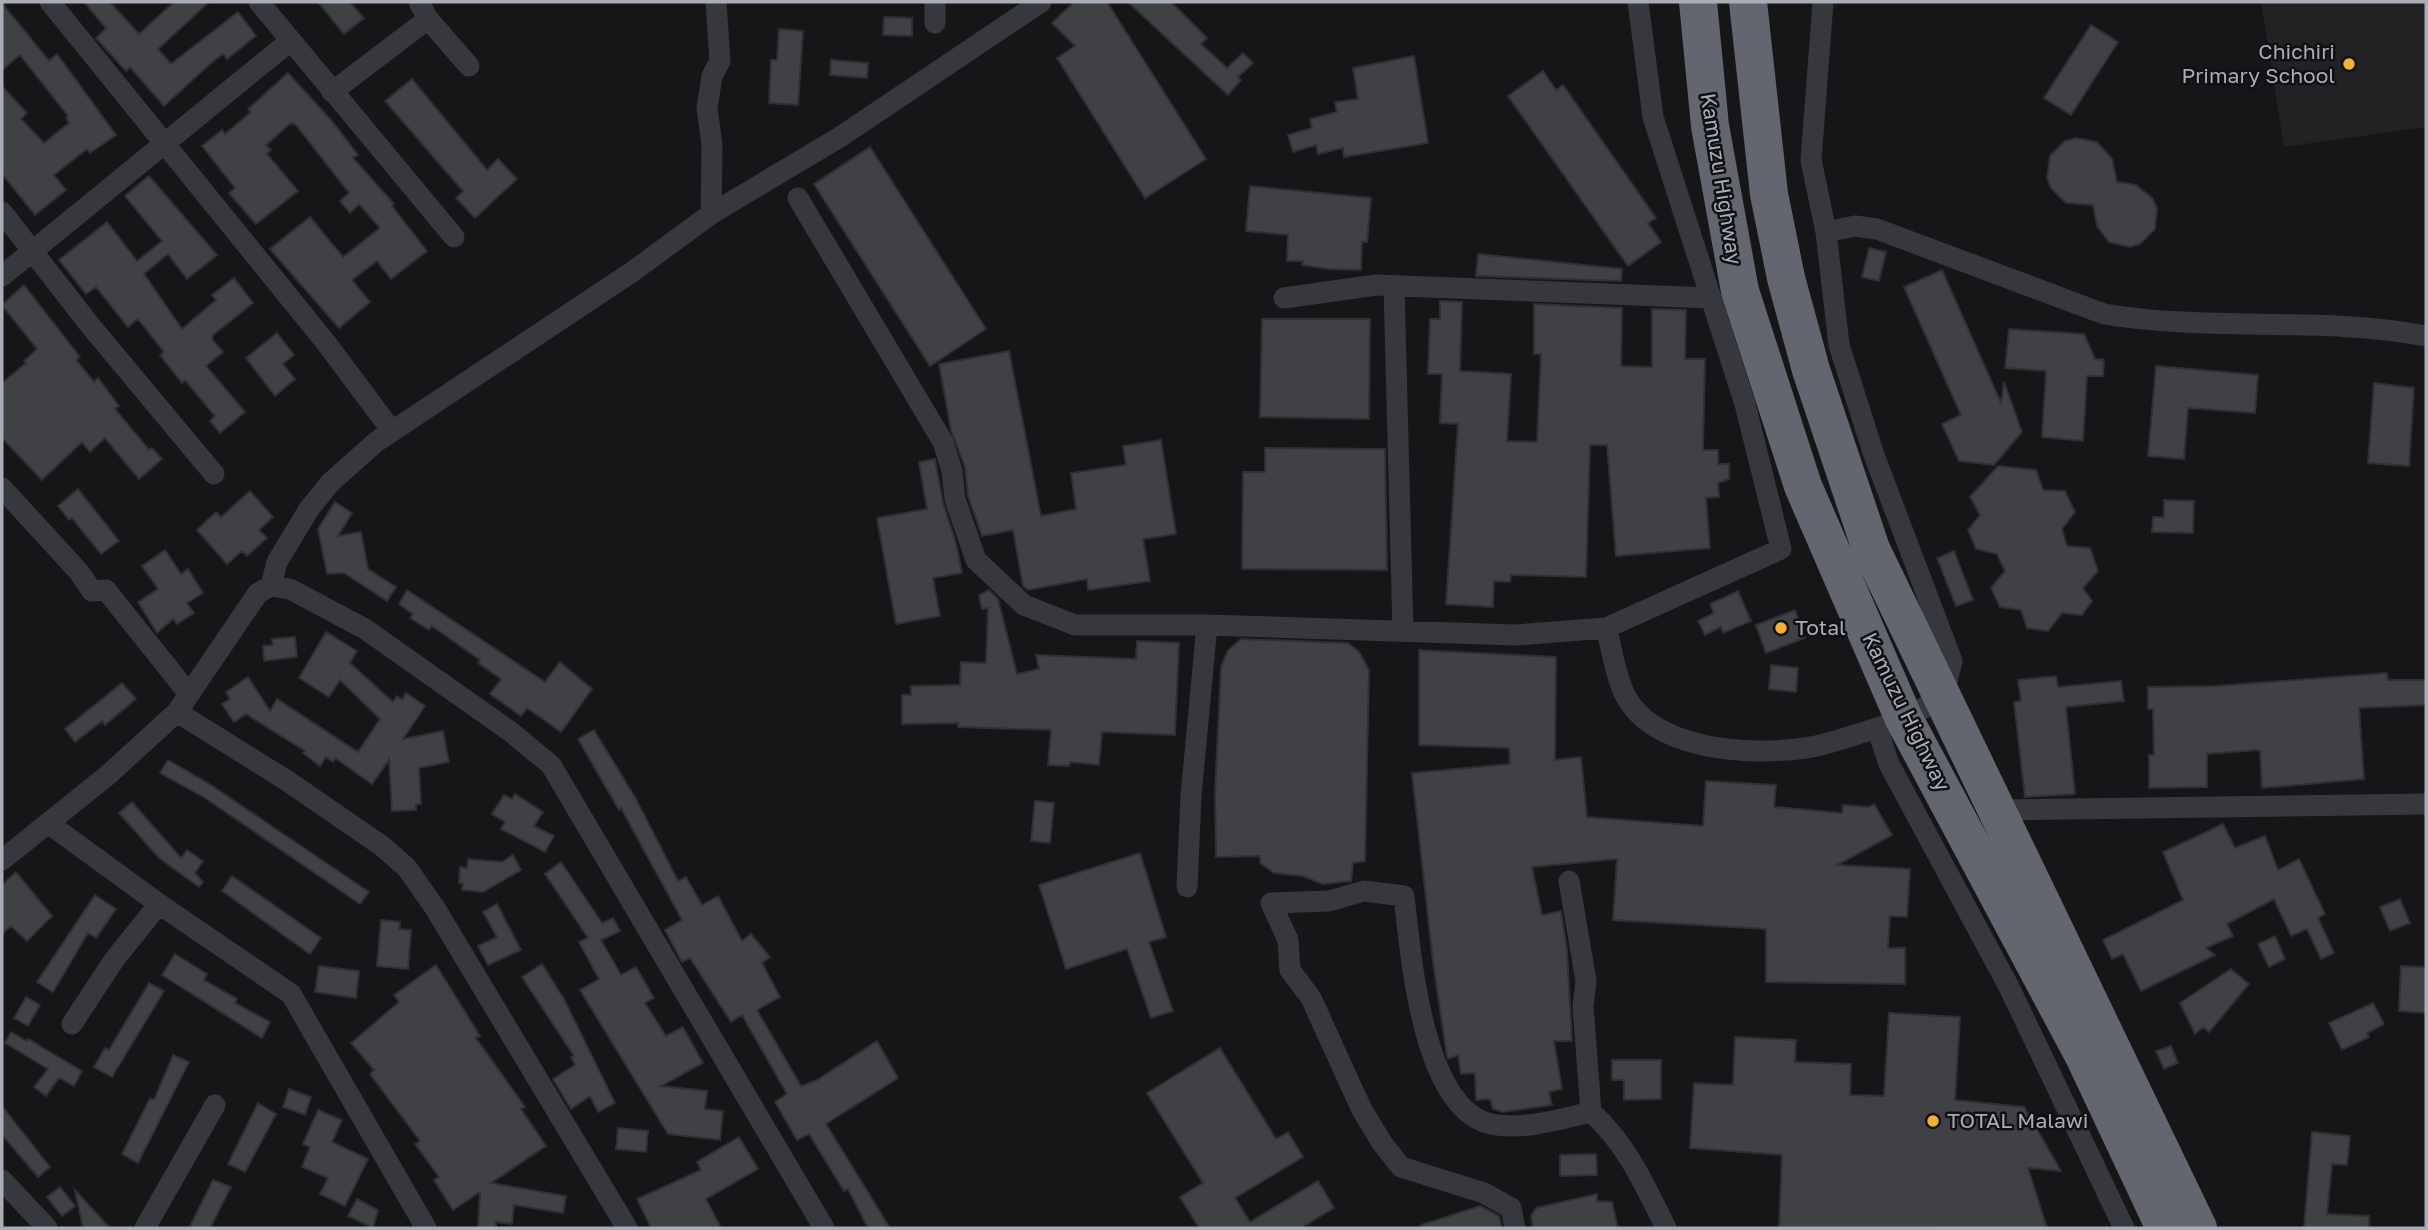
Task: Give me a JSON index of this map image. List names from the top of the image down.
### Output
{
  "streets": {
    "highway": ["Kamuzu Highway"]
  },
  "places": ["Chichiri Primary School", "Total", "TOTAL Malawi"]
}
